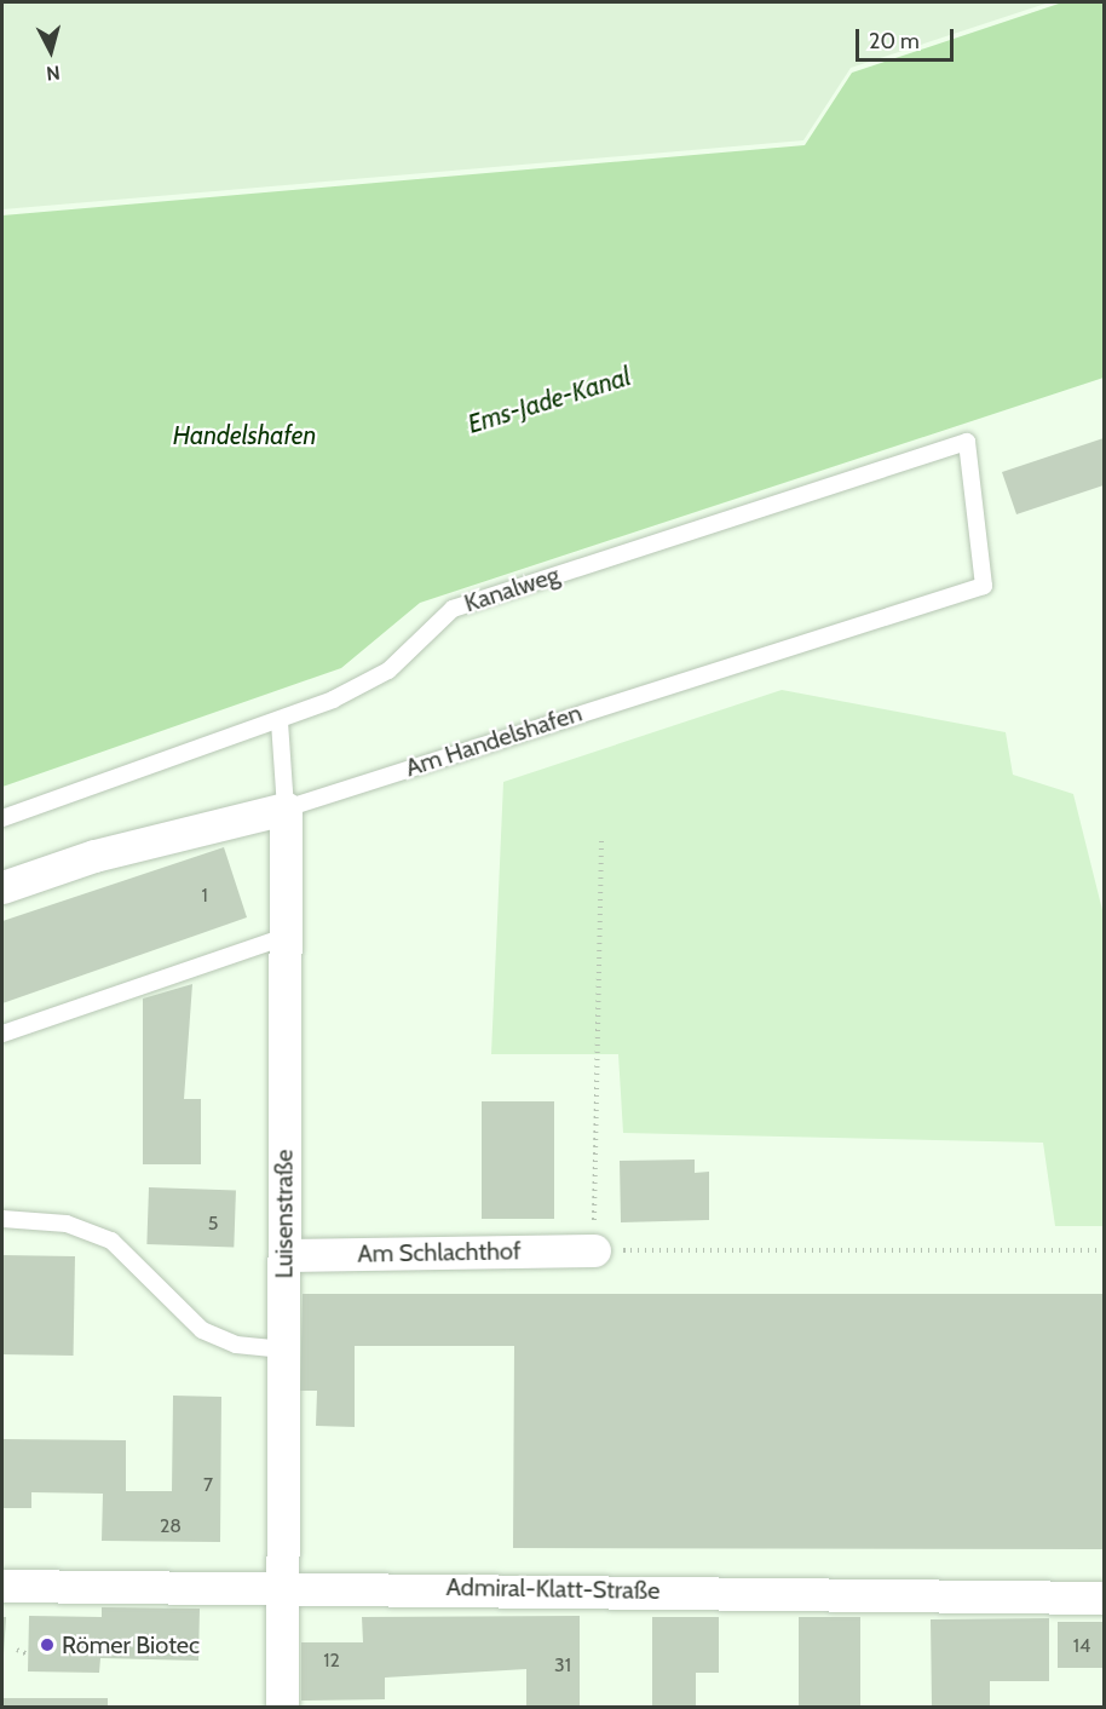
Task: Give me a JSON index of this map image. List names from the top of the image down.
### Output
{
  "streets": {
    "street": [
      "Am Handelshafen",
      "Luisenstraße",
      "Am Schlachthof",
      "Admiral-Klatt-Straße"
    ],
    "lane": ["Kanalweg"]
  },
  "crossings": [
    ["Kanalweg", "Am Handelshafen"],
    ["Kanalweg", "Luisenstraße"],
    ["Am Handelshafen", "Luisenstraße"],
    ["Luisenstraße", "Am Schlachthof"],
    ["Luisenstraße", "Admiral-Klatt-Straße"]
  ],
  "water": ["Ems-Jade-Kanal", "Handelshafen"],
  "places": ["Römer Biotec"],
  "house_numbers": [
    "1",
    "5",
    "7",
    "28",
    "14",
    "12",
    "31"
  ],
  "scale_bar": "20 m",
  "north": "bottom"
}
